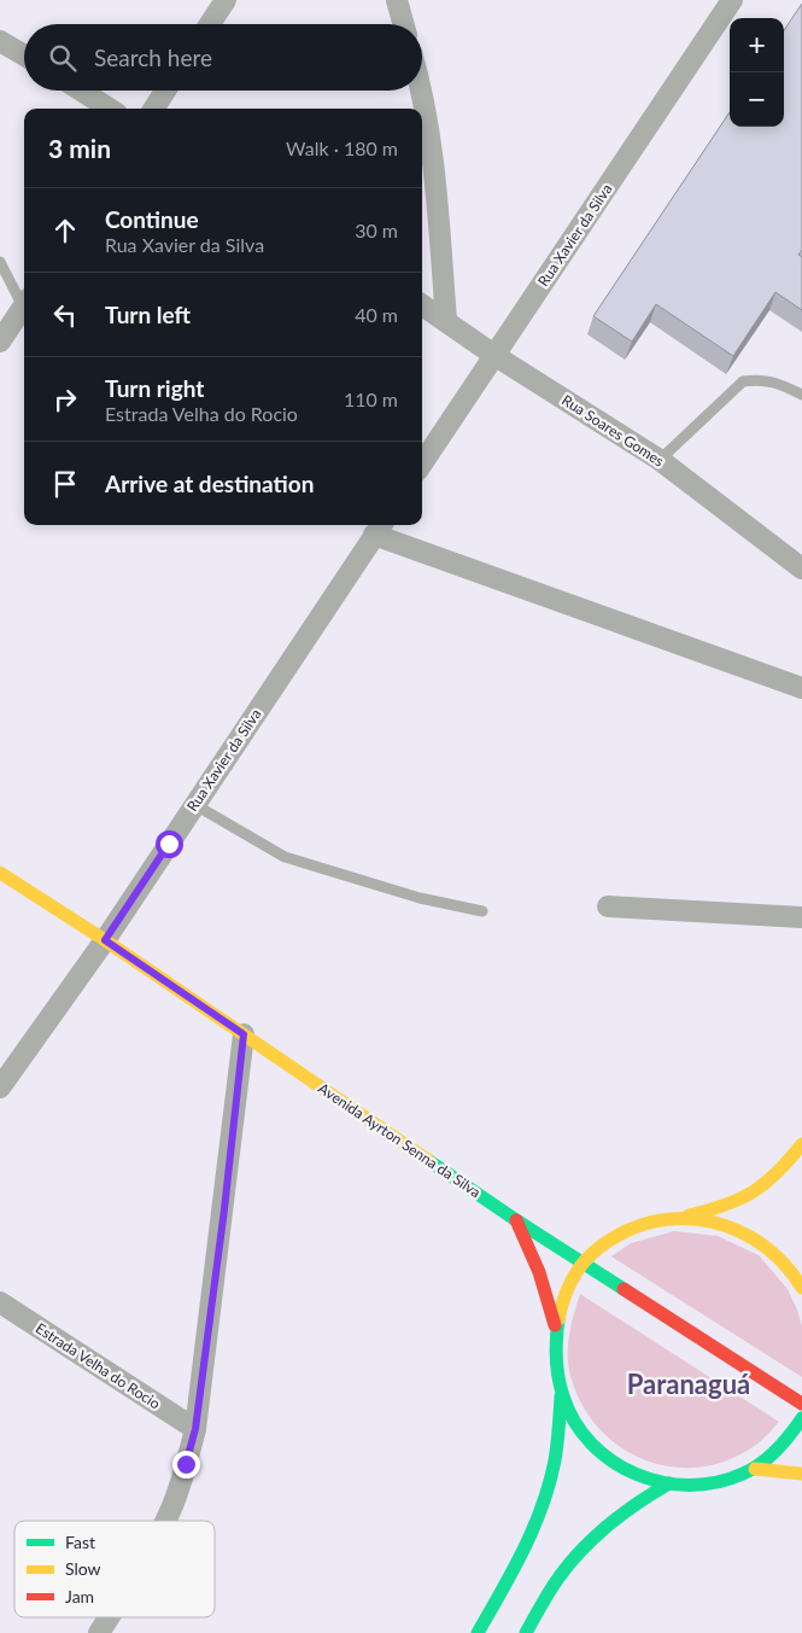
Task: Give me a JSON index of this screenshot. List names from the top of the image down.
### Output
{
  "streets": {
    "main road": ["Avenida Ayrton Senna da Silva"],
    "street": ["Rua Xavier da Silva", "Rua Soares Gomes", "Estrada Velha do Rocio"]
  },
  "crossings": [
    ["Rua Xavier da Silva", "Rua Soares Gomes"],
    ["Rua Xavier da Silva", "Avenida Ayrton Senna da Silva"]
  ],
  "districts": ["Paranaguá"],
  "legend": ["Fast", "Slow", "Jam"],
  "page": {
    "map_buttons": ["+", "−"],
    "search": "Search here",
    "heading": ["3 min", "Walk · 180 m"],
    "list": [
      ["Continue", "Rua Xavier da Silva", "30 m"],
      ["Turn left", "40 m"],
      ["Turn right", "Estrada Velha do Rocio", "110 m"],
      "Arrive at destination"
    ]
  }
}
